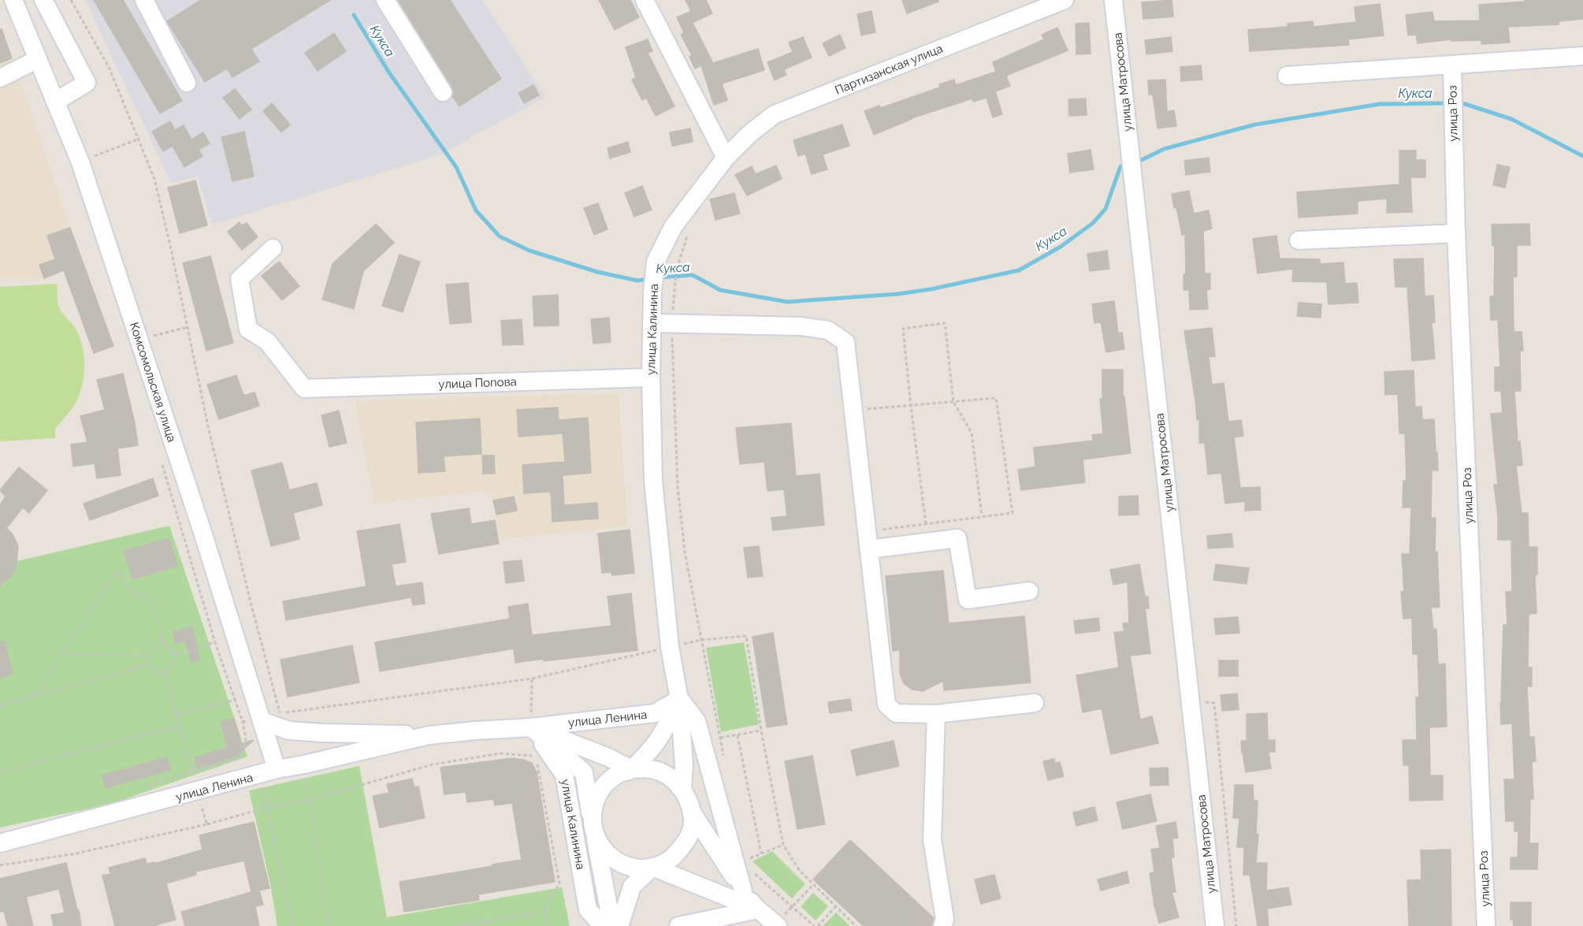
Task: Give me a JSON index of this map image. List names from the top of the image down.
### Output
{
  "streets": {
    "street": [
      "Партизанская улица",
      "улица Матросова",
      "улица Роз",
      "улица Калинина",
      "Комсомольская улица",
      "улица Попова",
      "улица Ленина"
    ]
  },
  "crossings": [
    ["Партизанская улица", "улица Калинина"],
    ["улица Калинина", "улица Попова"],
    ["улица Калинина", "улица Ленина"],
    ["Комсомольская улица", "улица Ленина"]
  ],
  "water": ["Кукса"]
}
